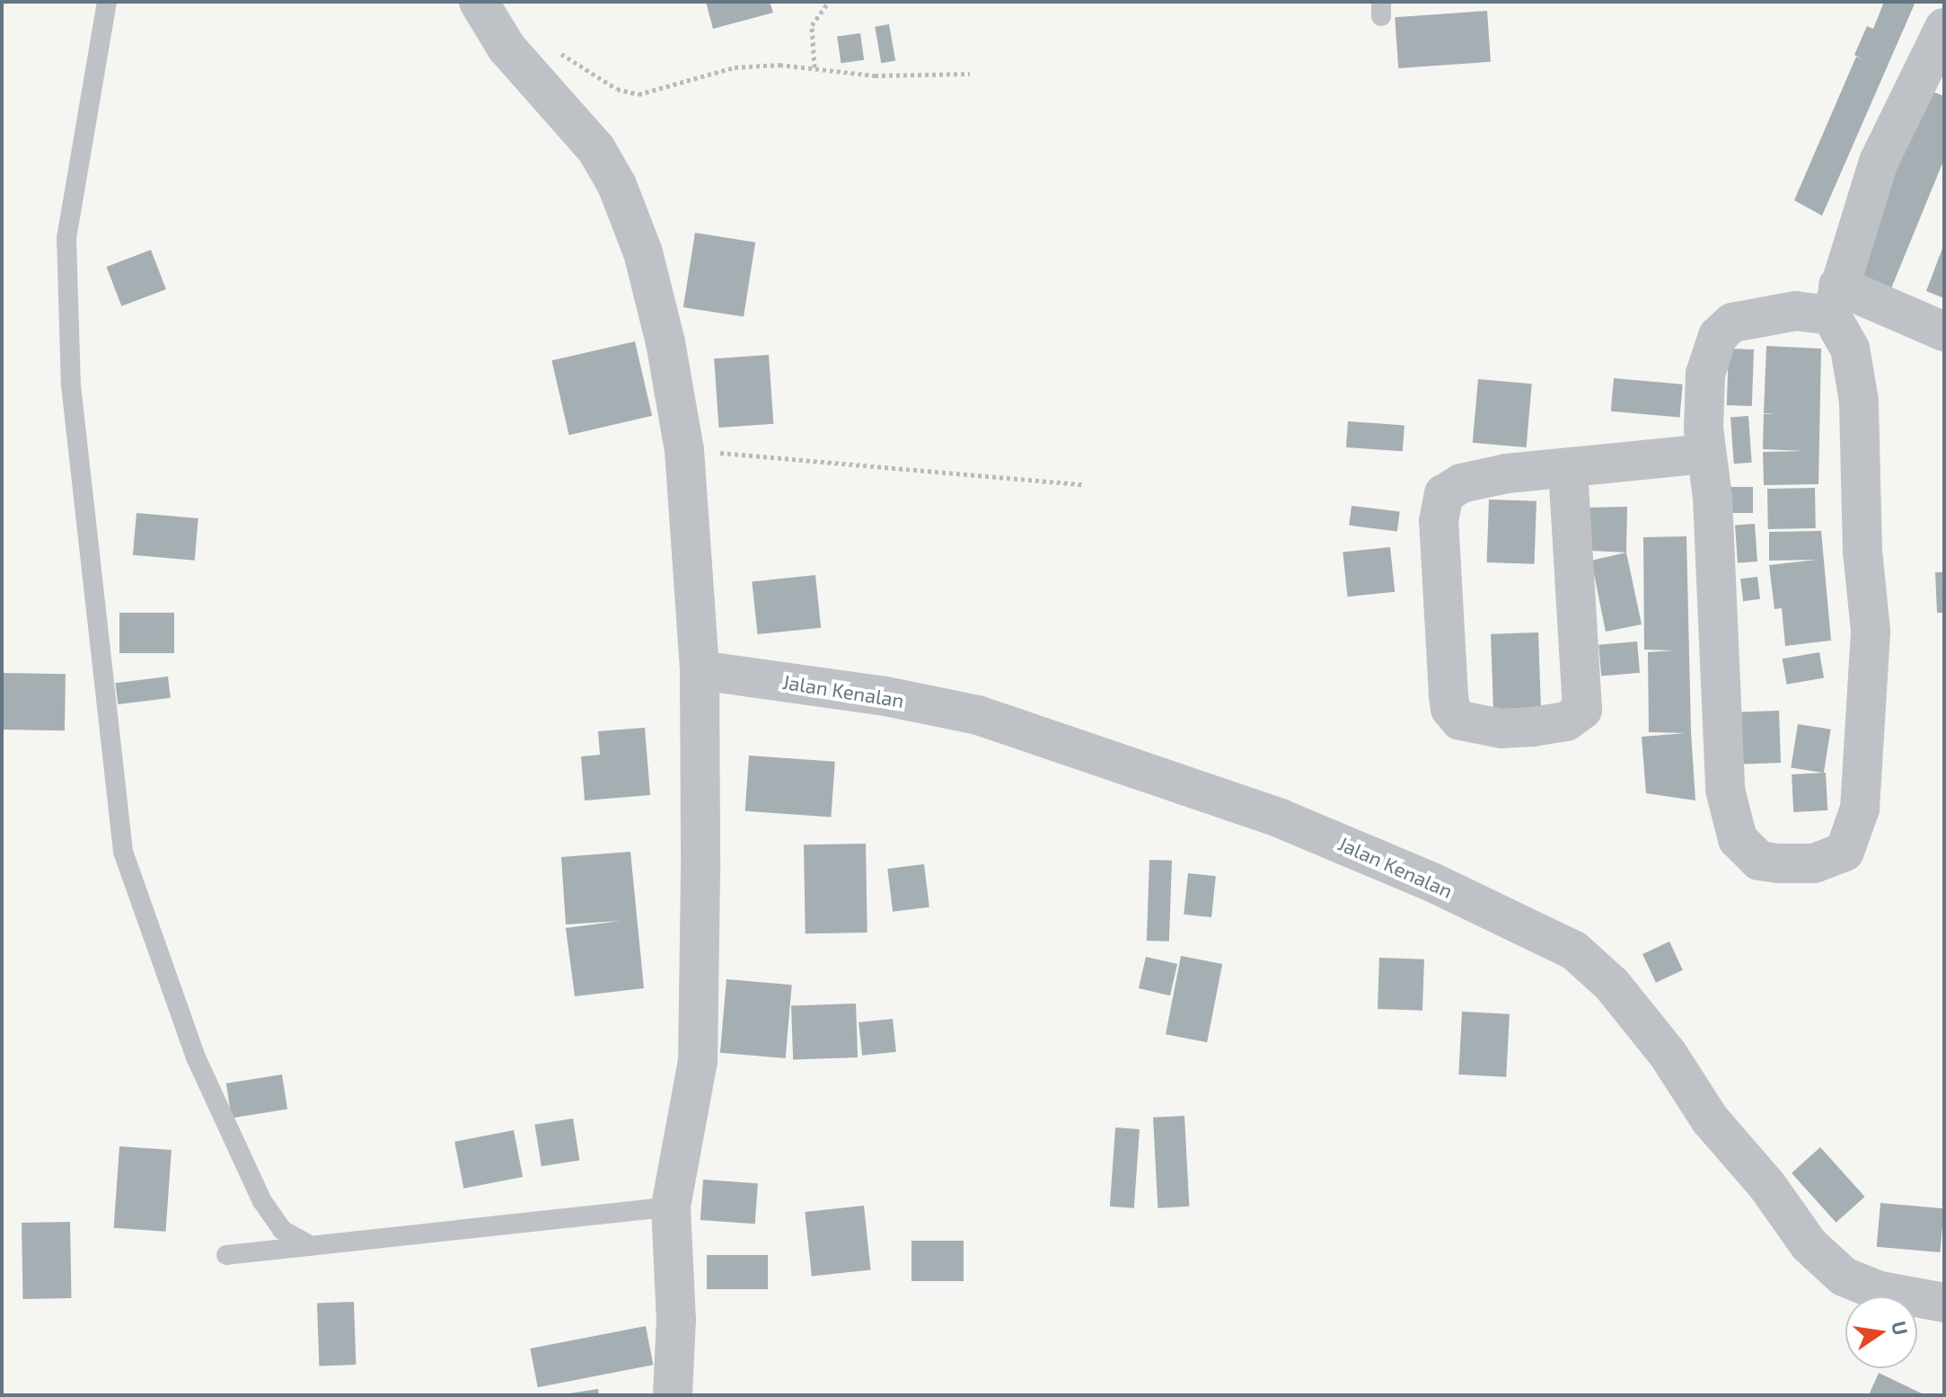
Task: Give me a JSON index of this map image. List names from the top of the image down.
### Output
{
  "streets": {
    "street": ["Jalan Kenalan"]
  },
  "north": "right"
}
